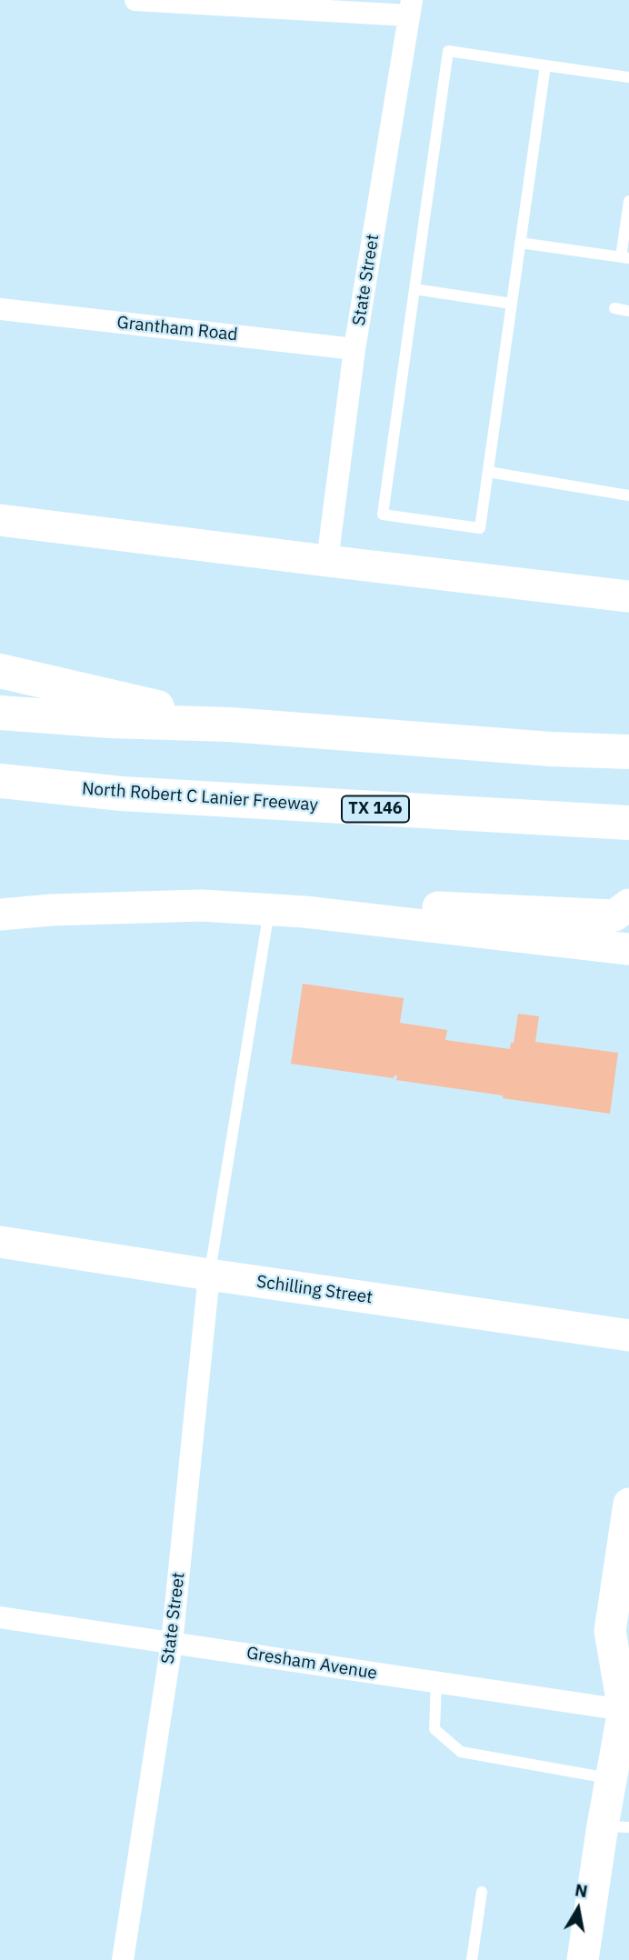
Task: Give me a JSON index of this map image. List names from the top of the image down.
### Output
{
  "streets": {
    "highway": ["North Robert C Lanier Freeway", "TX 146"],
    "main road": ["Schilling Street"],
    "street": ["State Street", "Grantham Road", "Gresham Avenue"]
  },
  "crossings": [
    ["State Street", "Grantham Road"],
    ["State Street", "Schilling Street"],
    ["State Street", "Gresham Avenue"]
  ],
  "north": "top"
}
